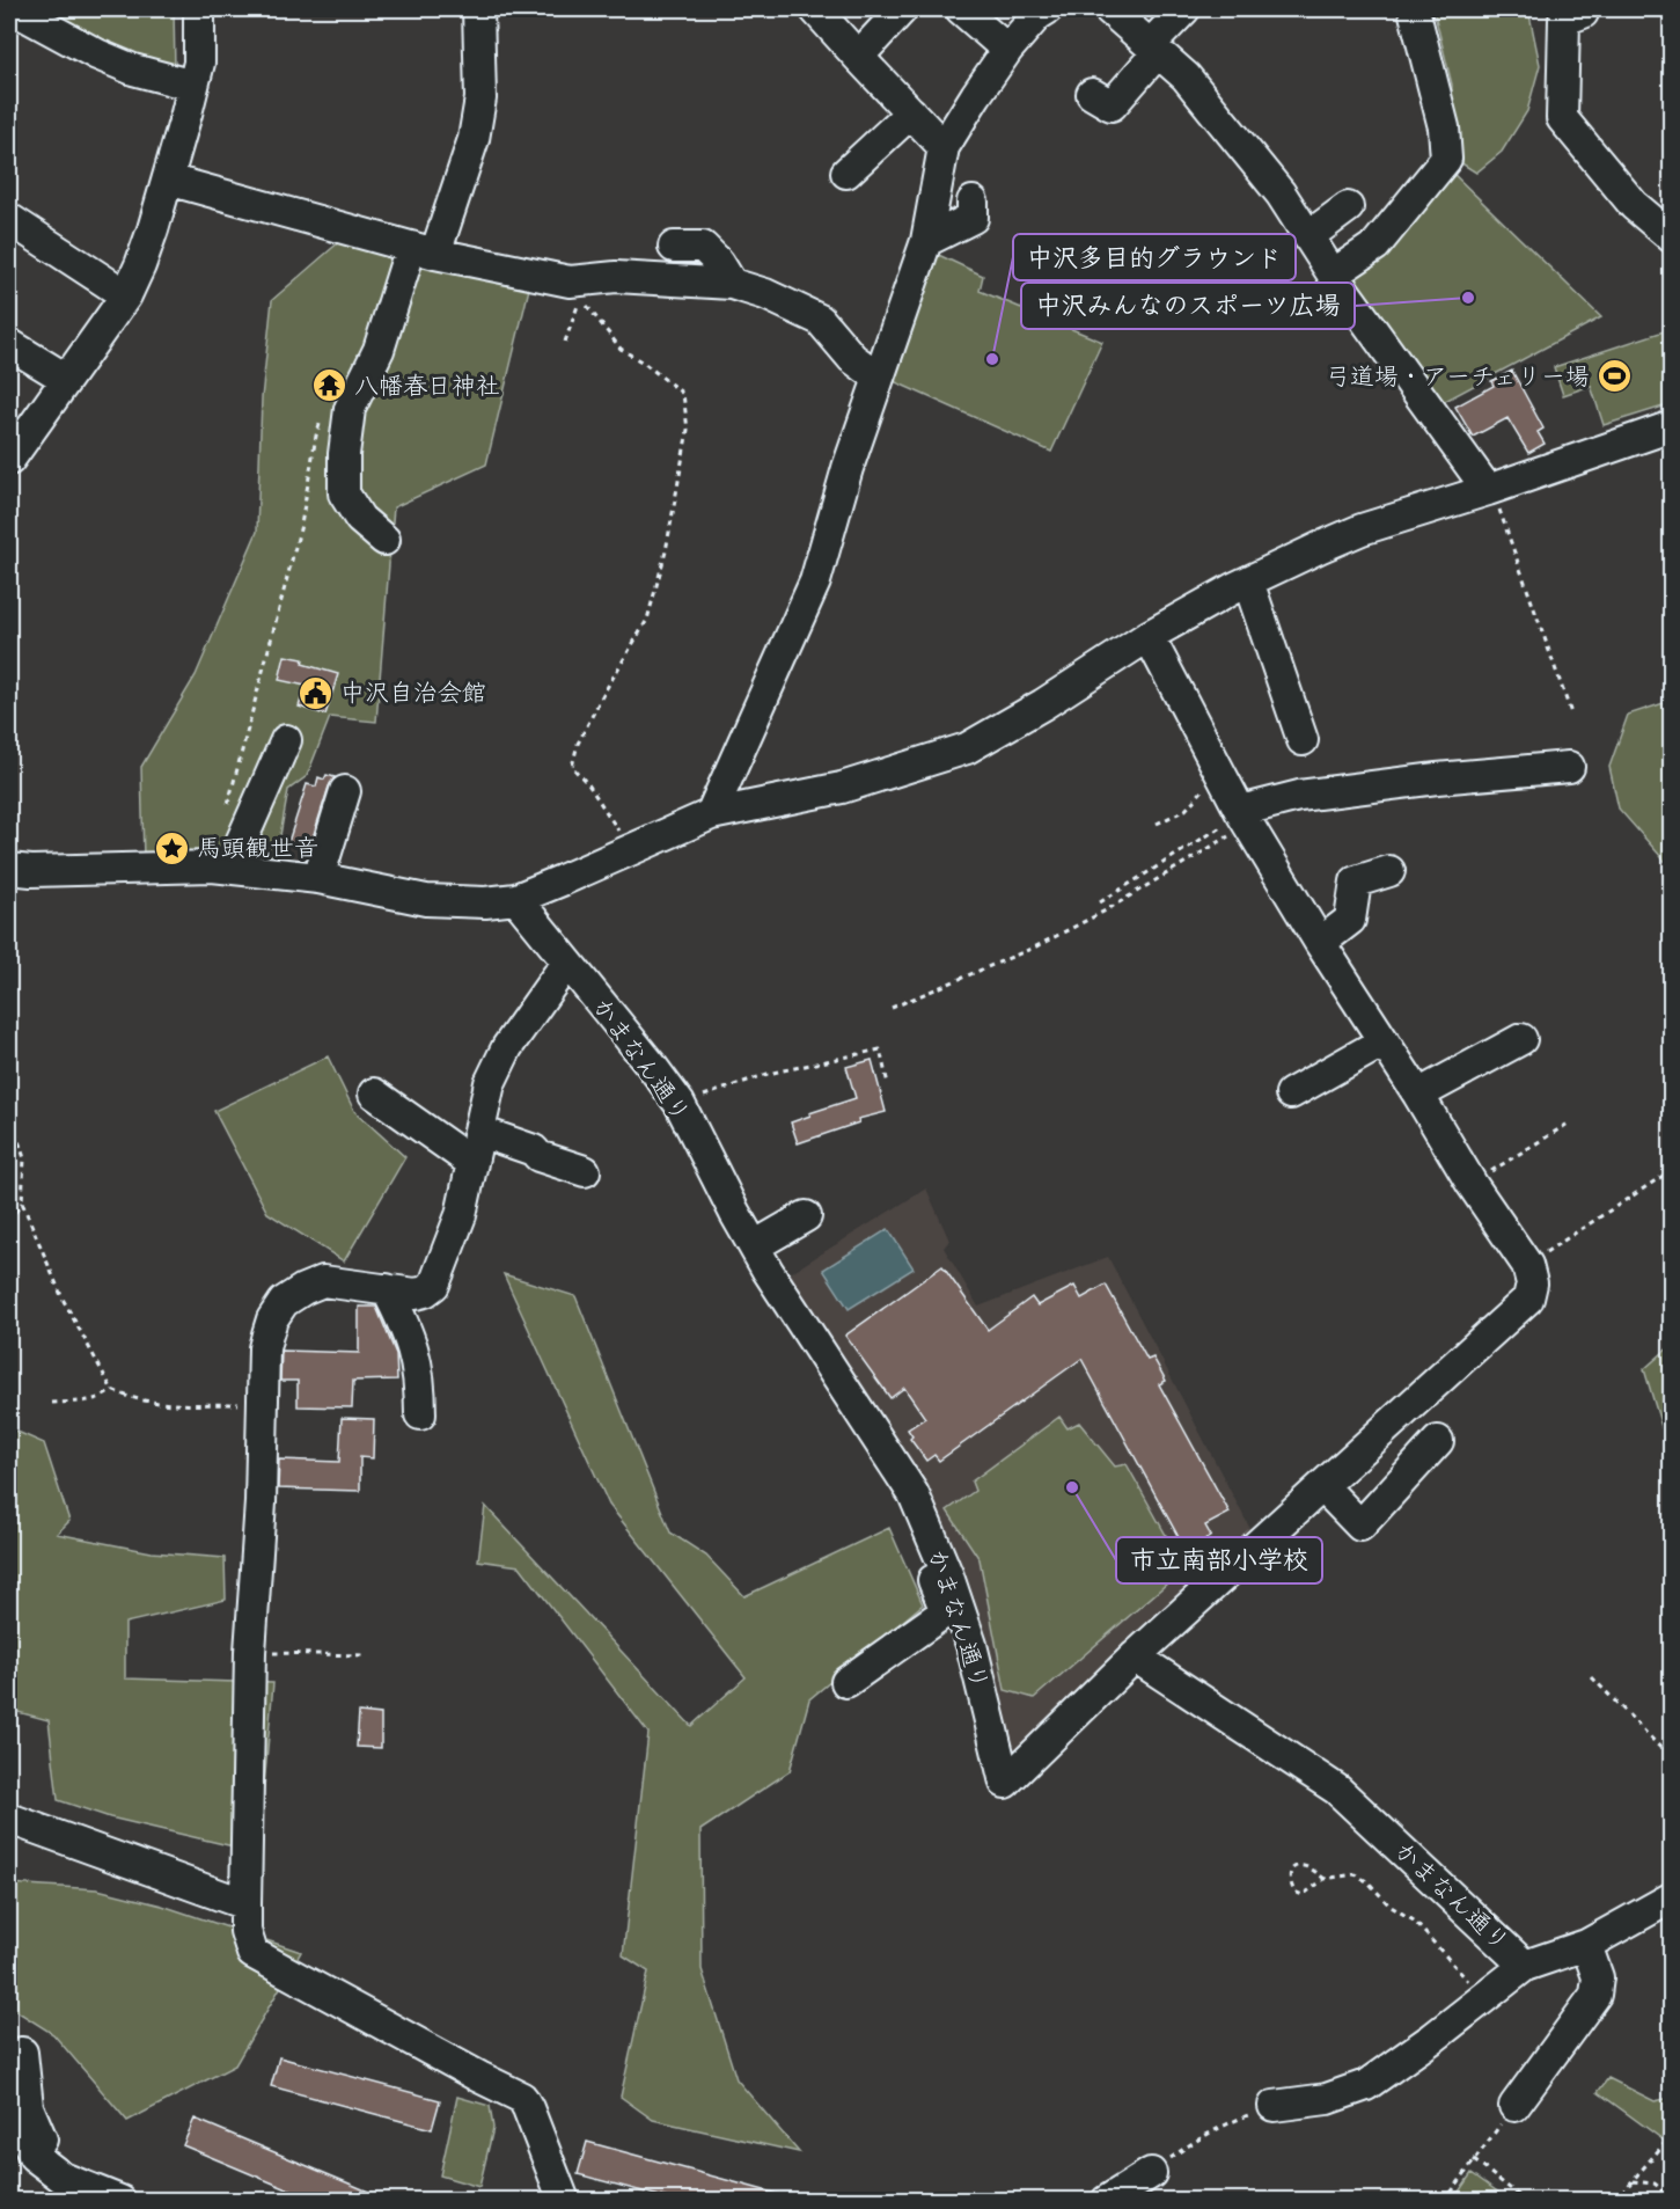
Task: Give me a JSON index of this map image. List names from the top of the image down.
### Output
{
  "streets": {
    "street": ["かまなん通り"]
  },
  "places": {
    "other": ["中沢みんなのスポーツ広場", "中沢多目的グラウンド", "市立南部小学校"],
    "sports": ["弓道場・アーチェリー場"],
    "temple": ["八幡春日神社"],
    "public building": ["中沢自治会館"],
    "place": ["馬頭観世音"]
  }
}
